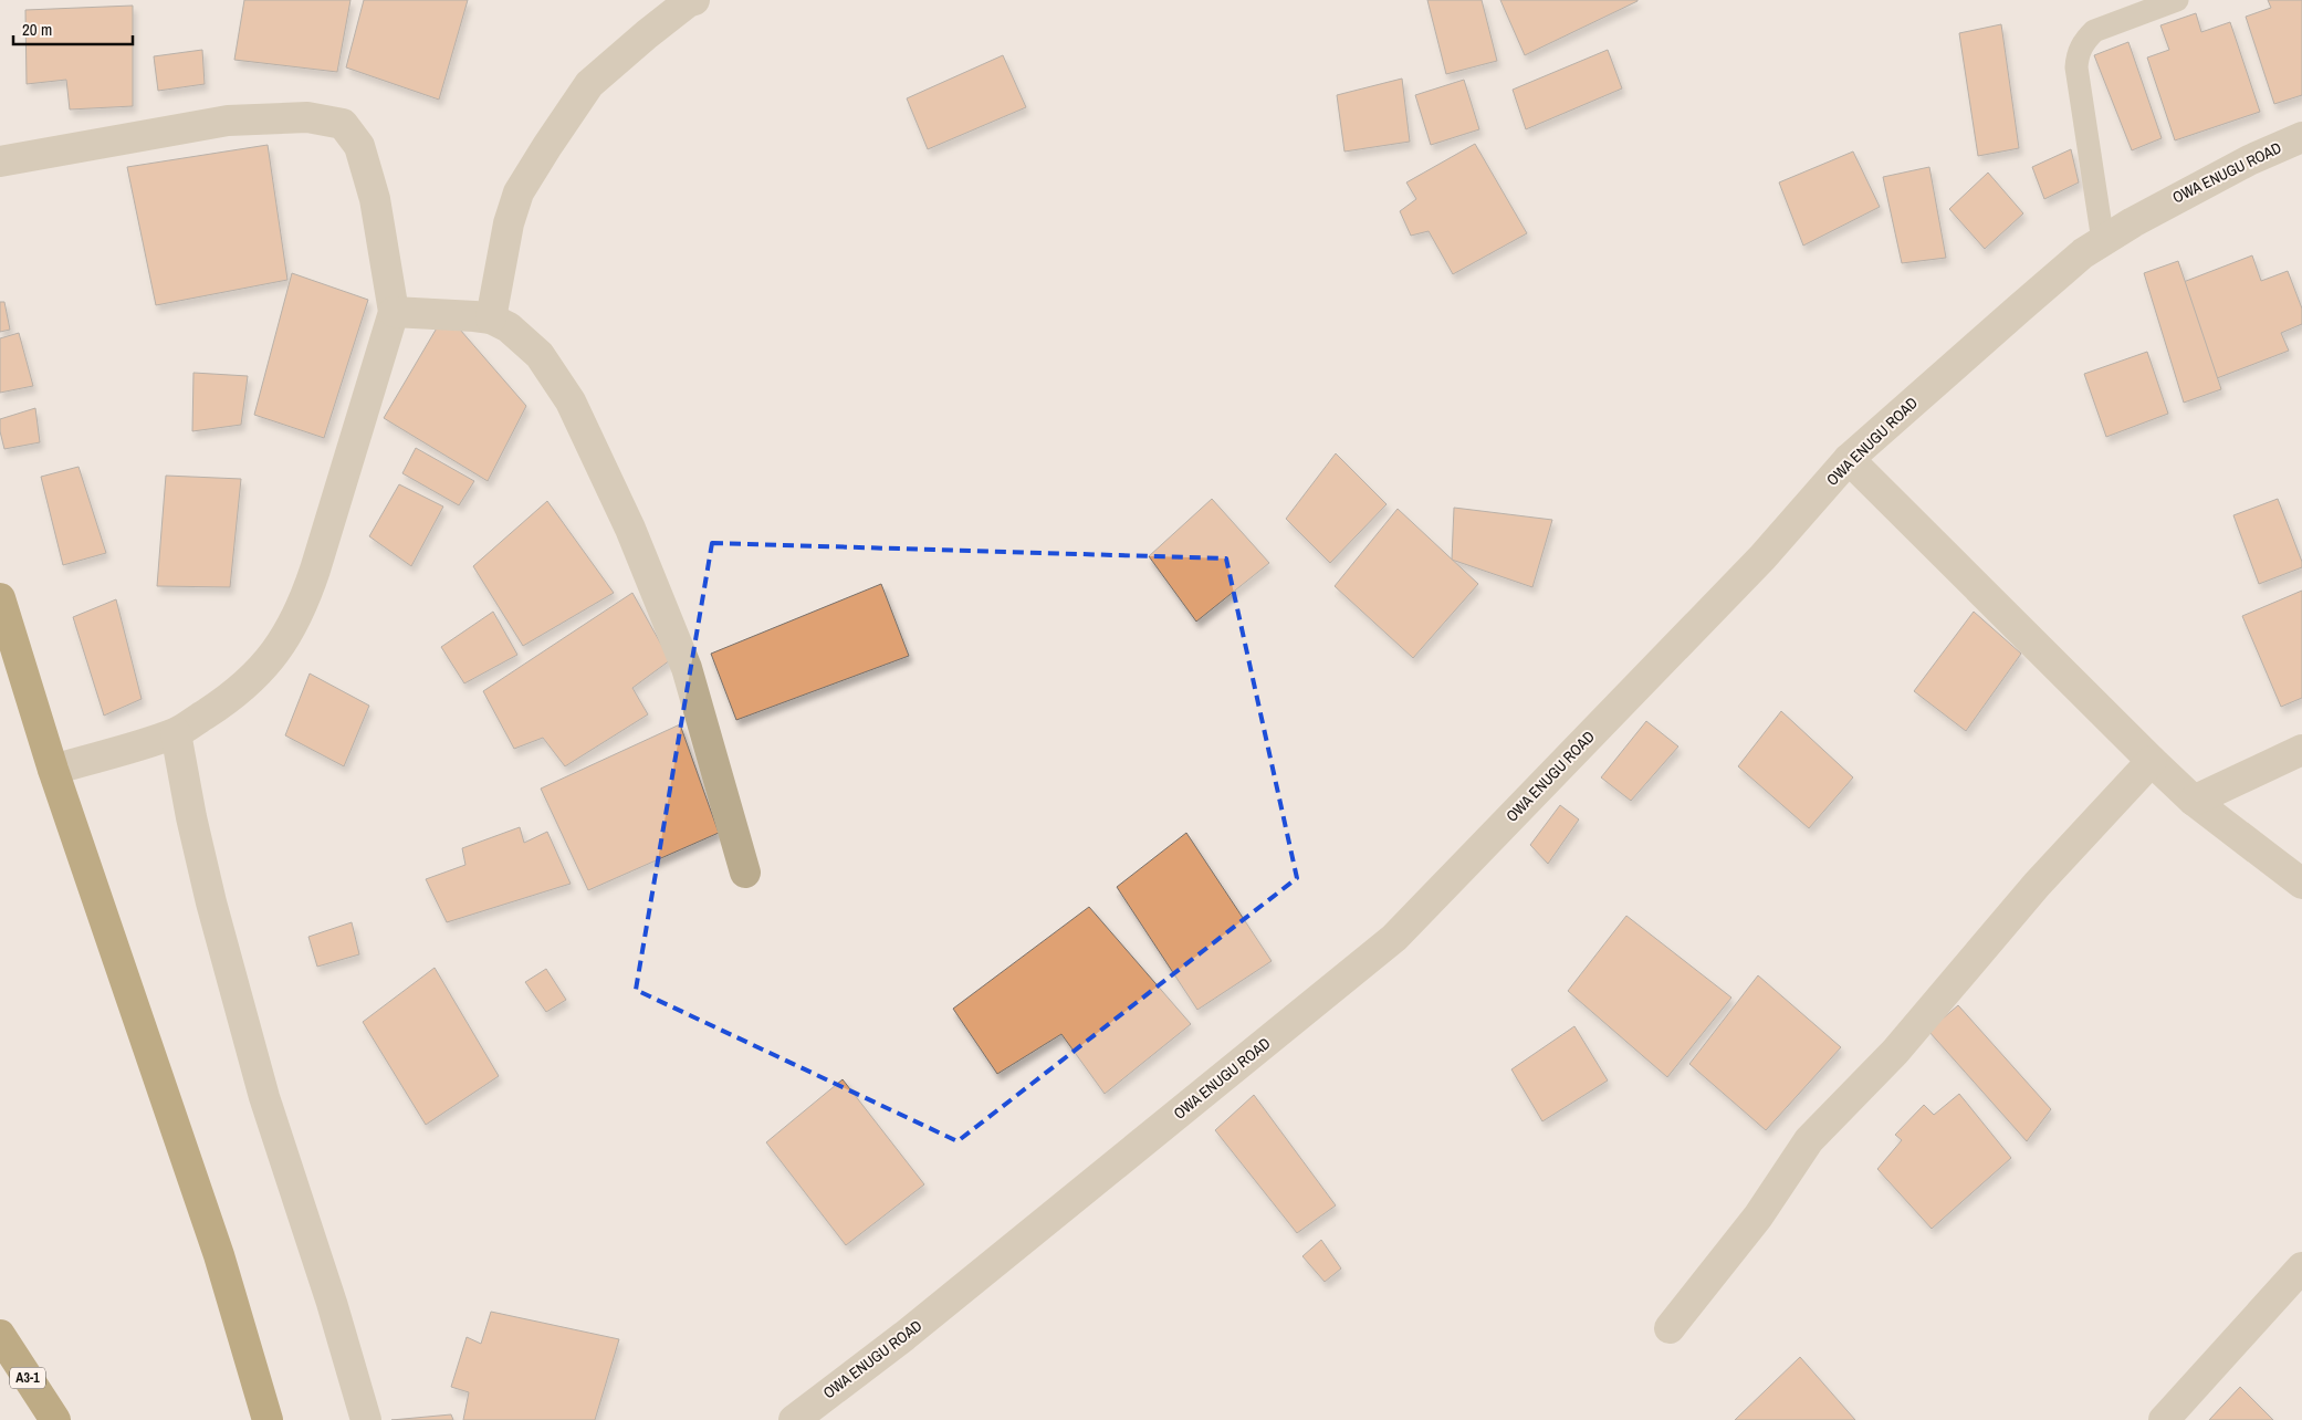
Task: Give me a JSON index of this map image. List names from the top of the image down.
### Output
{
  "streets": {
    "highway": ["A3-1"],
    "street": ["OWA ENUGU ROAD"]
  },
  "scale_bar": "20 m"
}
